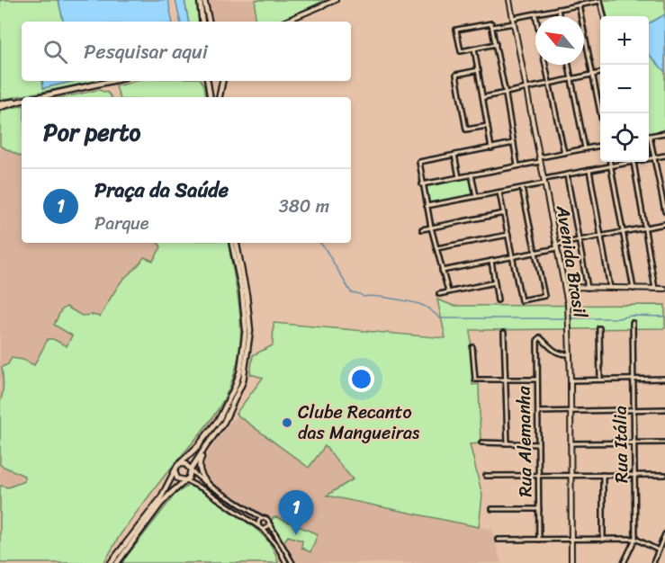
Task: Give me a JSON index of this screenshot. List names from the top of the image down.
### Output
{
  "streets": {
    "street": ["Avenida Brasil", "Rua Alemanha", "Rua Itália"]
  },
  "crossings": [
    ["Avenida Brasil", "Rua Alemanha"]
  ],
  "places": ["Clube Recanto das Mangueiras"],
  "north": "top left",
  "page": {
    "map_buttons": ["+", "−"],
    "search": "Pesquisar aqui",
    "heading": "Por perto",
    "list": [
      {
        "mark": "1",
        "name": "Praça da Saúde",
        "note": "Parque",
        "value": "380 m"
      }
    ],
    "pins": "1"
  }
}
